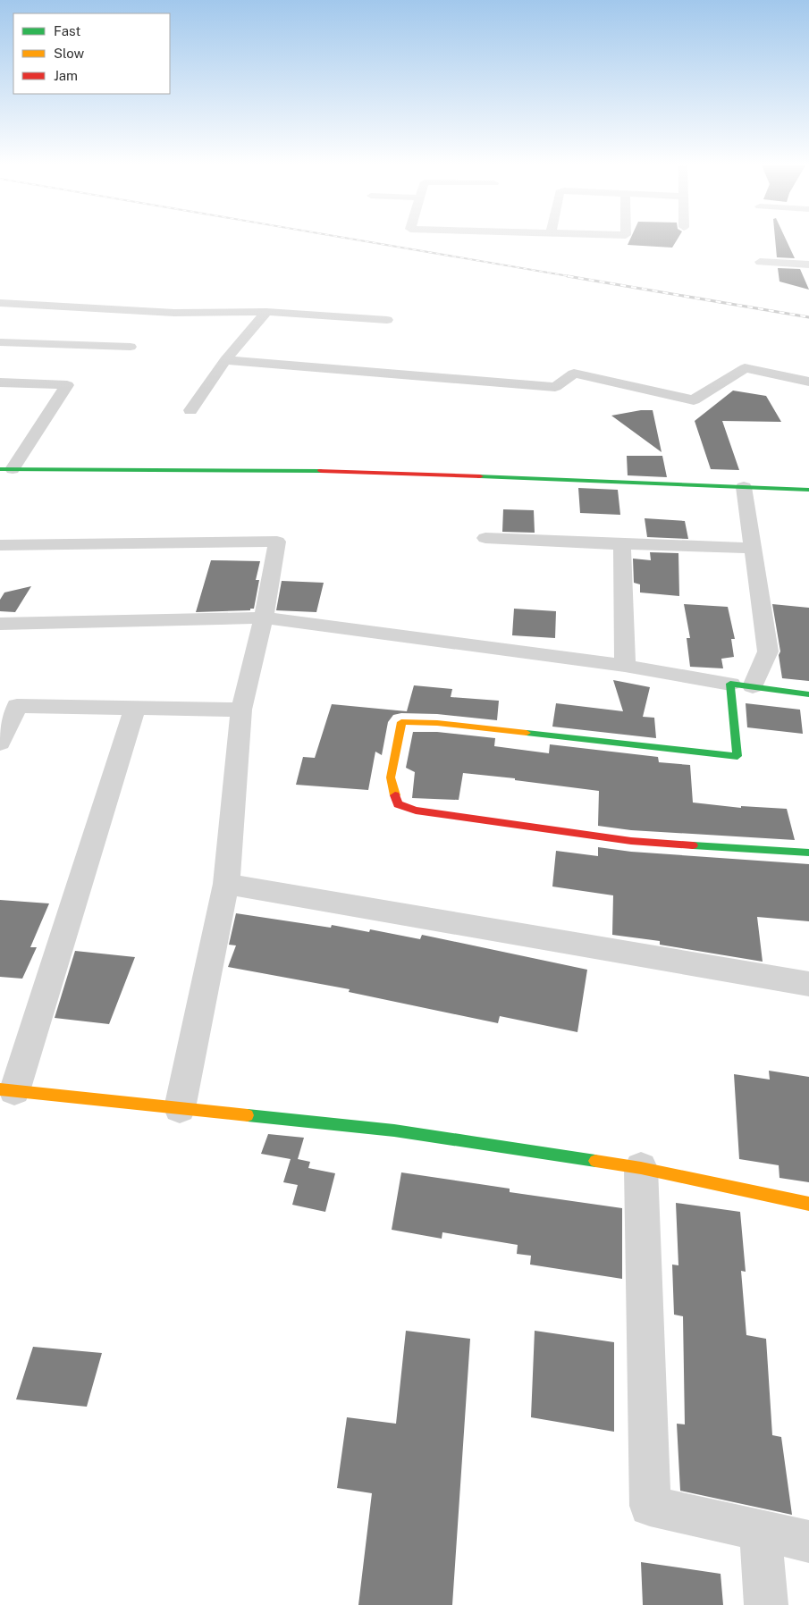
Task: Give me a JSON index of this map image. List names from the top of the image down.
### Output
{
  "legend": ["Fast", "Slow", "Jam"]
}
